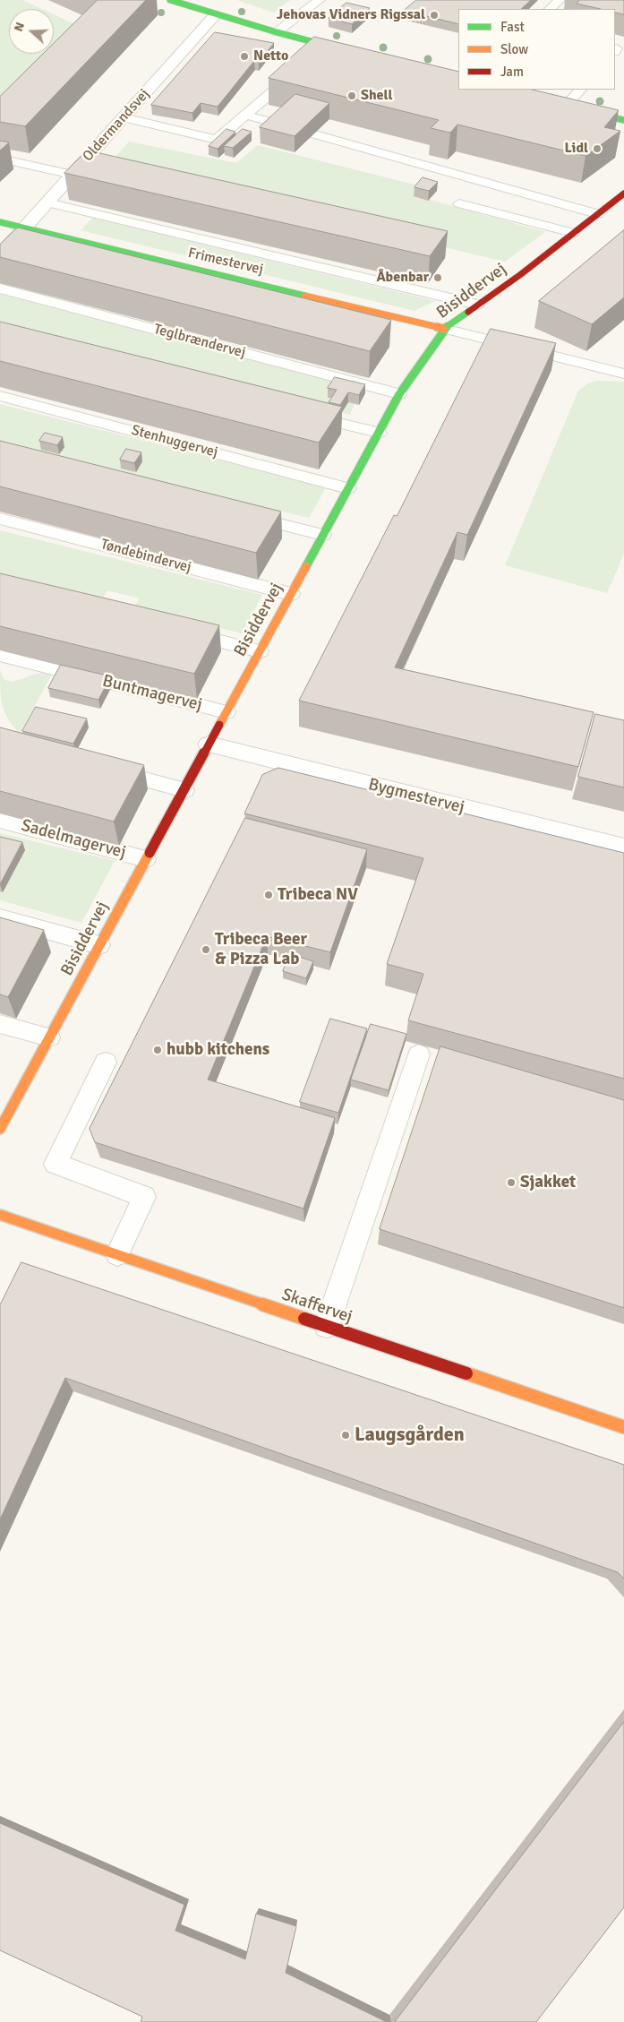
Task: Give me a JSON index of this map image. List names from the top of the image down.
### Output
{
  "streets": {
    "street": [
      "Oldermandsvej",
      "Frimestervej",
      "Bisiddervej",
      "Bygmestervej",
      "Skaffervej"
    ],
    "lane": [
      "Teglbrændervej",
      "Stenhuggervej",
      "Tøndebindervej",
      "Buntmagervej",
      "Sadelmagervej"
    ]
  },
  "crossings": [
    ["Oldermandsvej", "Frimestervej"],
    ["Frimestervej", "Bisiddervej"],
    ["Bisiddervej", "Teglbrændervej"],
    ["Bisiddervej", "Stenhuggervej"],
    ["Bisiddervej", "Tøndebindervej"],
    ["Bisiddervej", "Buntmagervej"],
    ["Bisiddervej", "Bygmestervej"],
    ["Bisiddervej", "Sadelmagervej"]
  ],
  "places": [
    "Jehovas Vidners Rigssal",
    "Netto",
    "Shell",
    "Lidl",
    "Åbenbar",
    "Tribeca NV",
    "Tribeca Beer & Pizza Lab",
    "hubb kitchens",
    "Sjakket",
    "Laugsgården"
  ],
  "legend": ["Fast", "Slow", "Jam"],
  "north": "left"
}
